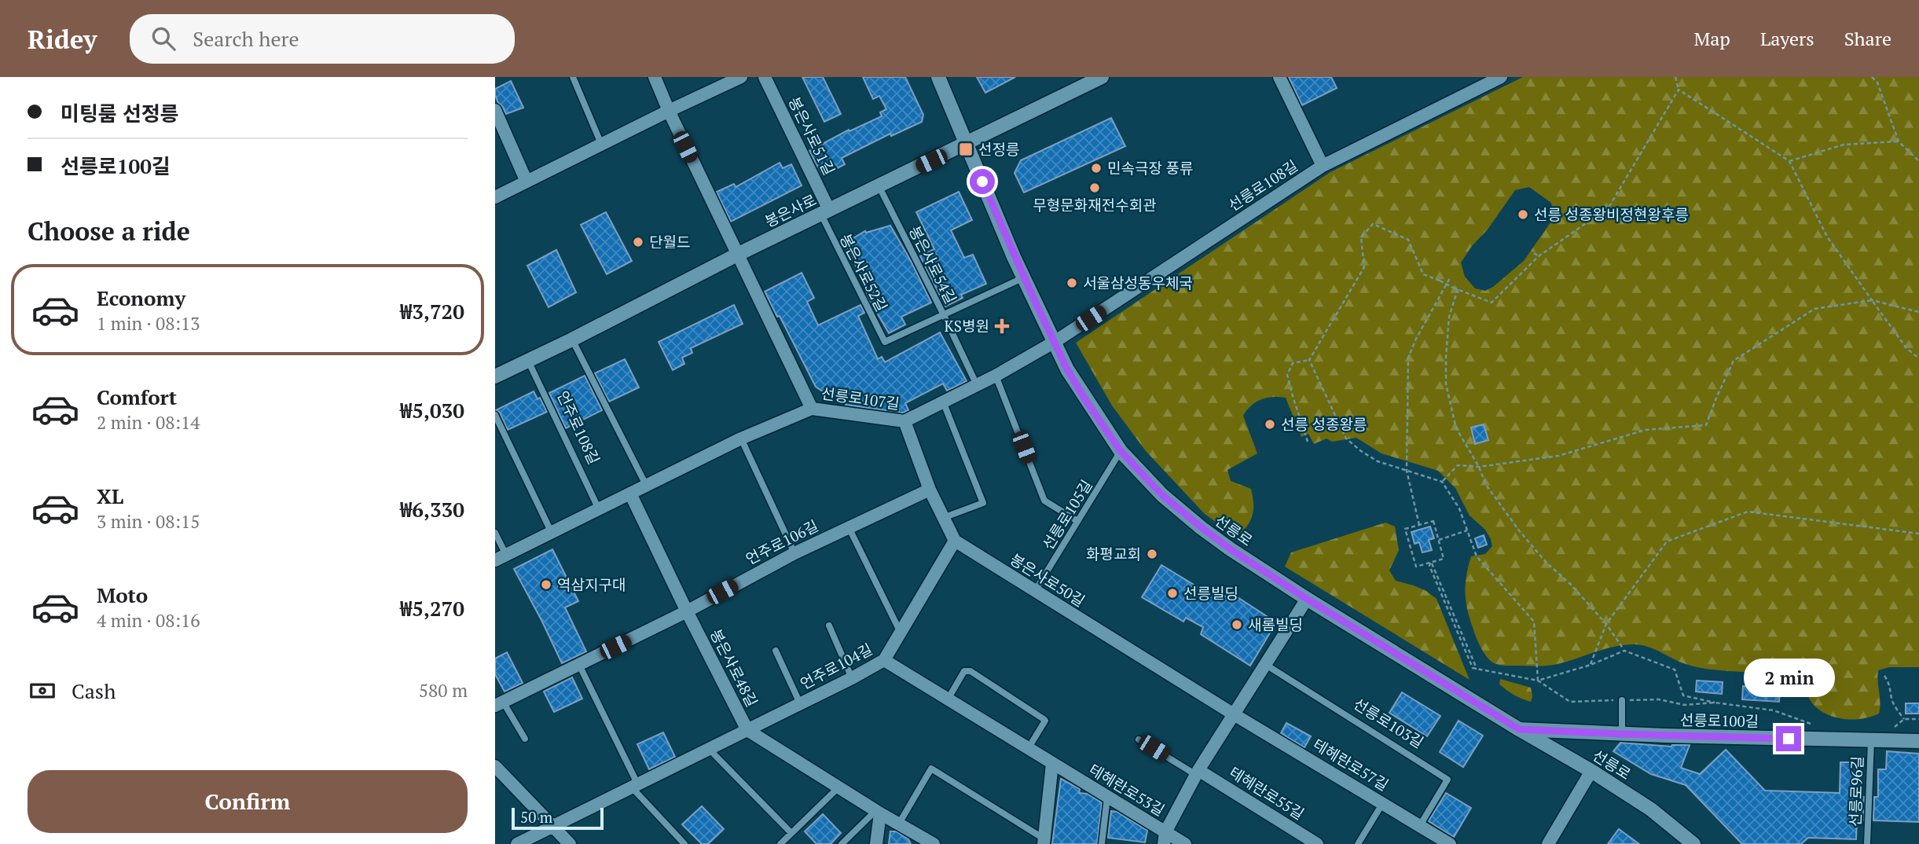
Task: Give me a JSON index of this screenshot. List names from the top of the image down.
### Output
{
  "streets": {
    "main road": ["봉은사로", "선릉로", "선릉로100길"],
    "street": [
      "봉은사로51길",
      "선릉로108길",
      "선릉로107길",
      "언주로106길",
      "봉은사로50길",
      "언주로104길",
      "봉은사로48길",
      "테헤란로57길",
      "테헤란로53길",
      "테헤란로55길"
    ],
    "lane": [
      "봉은사로54길",
      "봉은사로52길",
      "언주로108길",
      "선릉로105길",
      "선릉로103길",
      "선릉로96길"
    ]
  },
  "crossings": [
    ["봉은사로51길", "봉은사로"],
    ["봉은사로51길", "봉은사로52길"],
    ["선릉로108길", "선릉로107길"],
    ["선릉로108길", "선릉로"],
    ["봉은사로", "봉은사로54길"],
    ["봉은사로", "봉은사로52길"],
    ["봉은사로", "언주로108길"],
    ["봉은사로", "선릉로"],
    ["봉은사로54길", "봉은사로52길"],
    ["봉은사로54길", "선릉로107길"],
    ["선릉로107길", "선릉로"],
    ["선릉로107길", "봉은사로50길"],
    ["선릉로107길", "봉은사로48길"],
    ["선릉로105길", "선릉로"],
    ["선릉로105길", "봉은사로50길"],
    ["선릉로", "선릉로100길"],
    ["언주로106길", "봉은사로50길"],
    ["언주로106길", "봉은사로48길"],
    ["봉은사로50길", "언주로104길"],
    ["봉은사로50길", "테헤란로57길"],
    ["언주로104길", "봉은사로48길"],
    ["언주로104길", "테헤란로53길"],
    ["선릉로100길", "선릉로96길"],
    ["선릉로103길", "테헤란로57길"]
  ],
  "places": {
    "transit": ["선정릉"],
    "other": [
      "민속극장 풍류",
      "무형문화재전수회관",
      "선릉 성종왕비정현왕후릉",
      "단월드",
      "서울삼성동우체국",
      "선릉 성종왕릉",
      "화평교회",
      "역삼지구대",
      "선릉빌딩",
      "새롬빌딩"
    ],
    "health": ["KS병원"]
  },
  "scale_bar": "50 m",
  "page": {
    "header": "Ridey",
    "search": "Search here",
    "nav": ["Map", "Layers", "Share"],
    "banner": ["미팅룸 선정릉", "선릉로100길"],
    "heading": "Choose a ride",
    "list": [
      {
        "name": "Economy",
        "note": "1 min · 08:13",
        "value": "₩3,720"
      },
      {
        "name": "Comfort",
        "note": "2 min · 08:14",
        "value": "₩5,030"
      },
      {
        "name": "XL",
        "note": "3 min · 08:15",
        "value": "₩6,330"
      },
      {
        "name": "Moto",
        "note": "4 min · 08:16",
        "value": "₩5,270"
      }
    ],
    "bubble": "2 min",
    "pay": ["Cash", "580 m"],
    "buttons": "Confirm",
    "scale": "50 m"
  }
}
